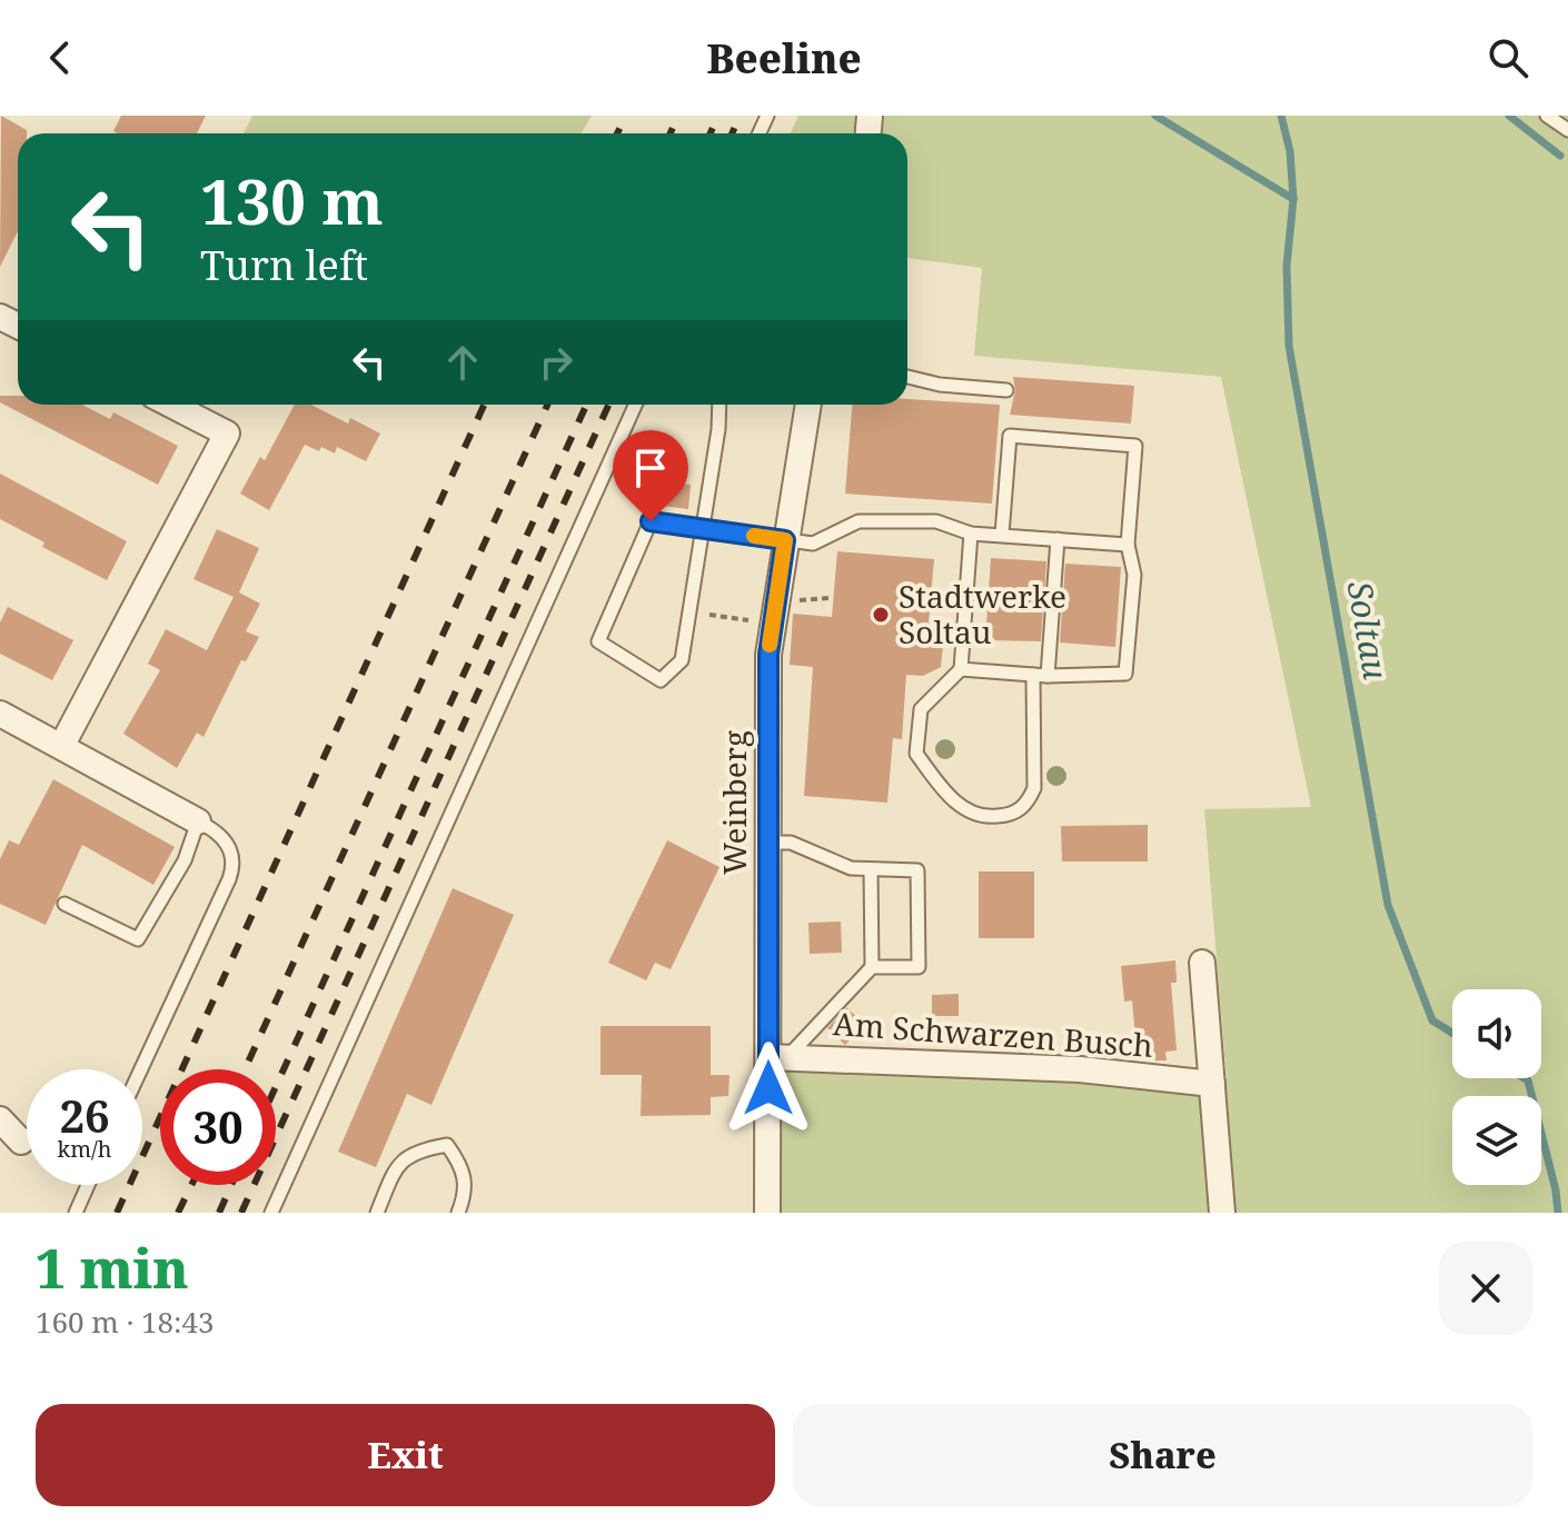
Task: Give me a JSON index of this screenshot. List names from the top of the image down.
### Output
{
  "streets": {
    "street": ["Weinberg", "Am Schwarzen Busch"]
  },
  "crossings": [
    ["Weinberg", "Am Schwarzen Busch"]
  ],
  "water": ["Soltau"],
  "places": ["Stadtwerke Soltau"],
  "page": {
    "header": "Beeline",
    "turn": ["130 m", "Turn left"],
    "speed": "26 km/h",
    "limit": "30",
    "heading": ["1 min", "160 m · 18:43"],
    "buttons": ["Exit", "Share"]
  }
}
